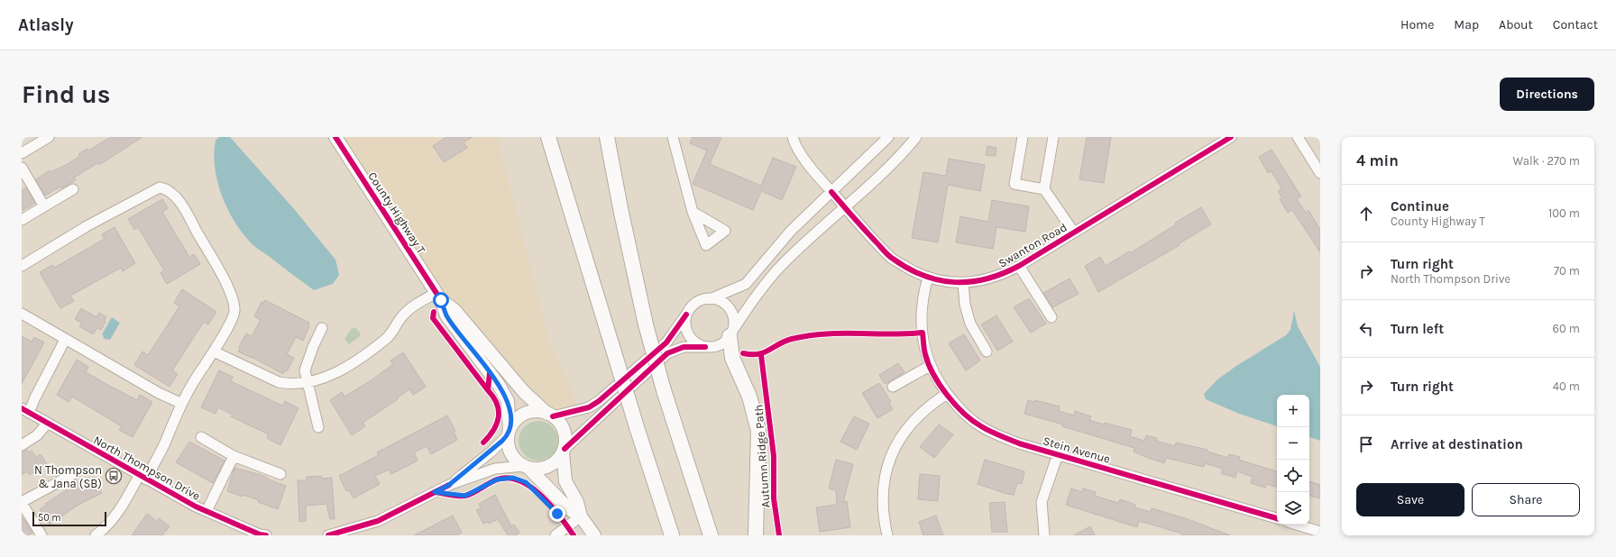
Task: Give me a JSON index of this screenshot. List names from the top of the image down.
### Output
{
  "streets": {
    "main road": ["County Highway T"],
    "street": ["Swanton Road", "Stein Avenue", "North Thompson Drive"],
    "cycle path": ["Autumn Ridge Path"]
  },
  "crossings": [
    ["Swanton Road", "Stein Avenue"]
  ],
  "places": {
    "bus stop": ["N Thompson & Jana (SB)"]
  },
  "scale_bar": "50 m",
  "page": {
    "header": "Atlasly",
    "nav": [
      "Home",
      "Map",
      "About",
      "Contact"
    ],
    "buttons": [
      "Directions",
      ["Save", "Share"]
    ],
    "title": "Find us",
    "heading": ["4 min", "Walk · 270 m"],
    "list": [
      ["Continue", "County Highway T", "100 m"],
      ["Turn right", "North Thompson Drive", "70 m"],
      ["Turn left", "60 m"],
      ["Turn right", "40 m"],
      "Arrive at destination"
    ],
    "map_buttons": ["+", "−"],
    "scale": "50 m"
  }
}
